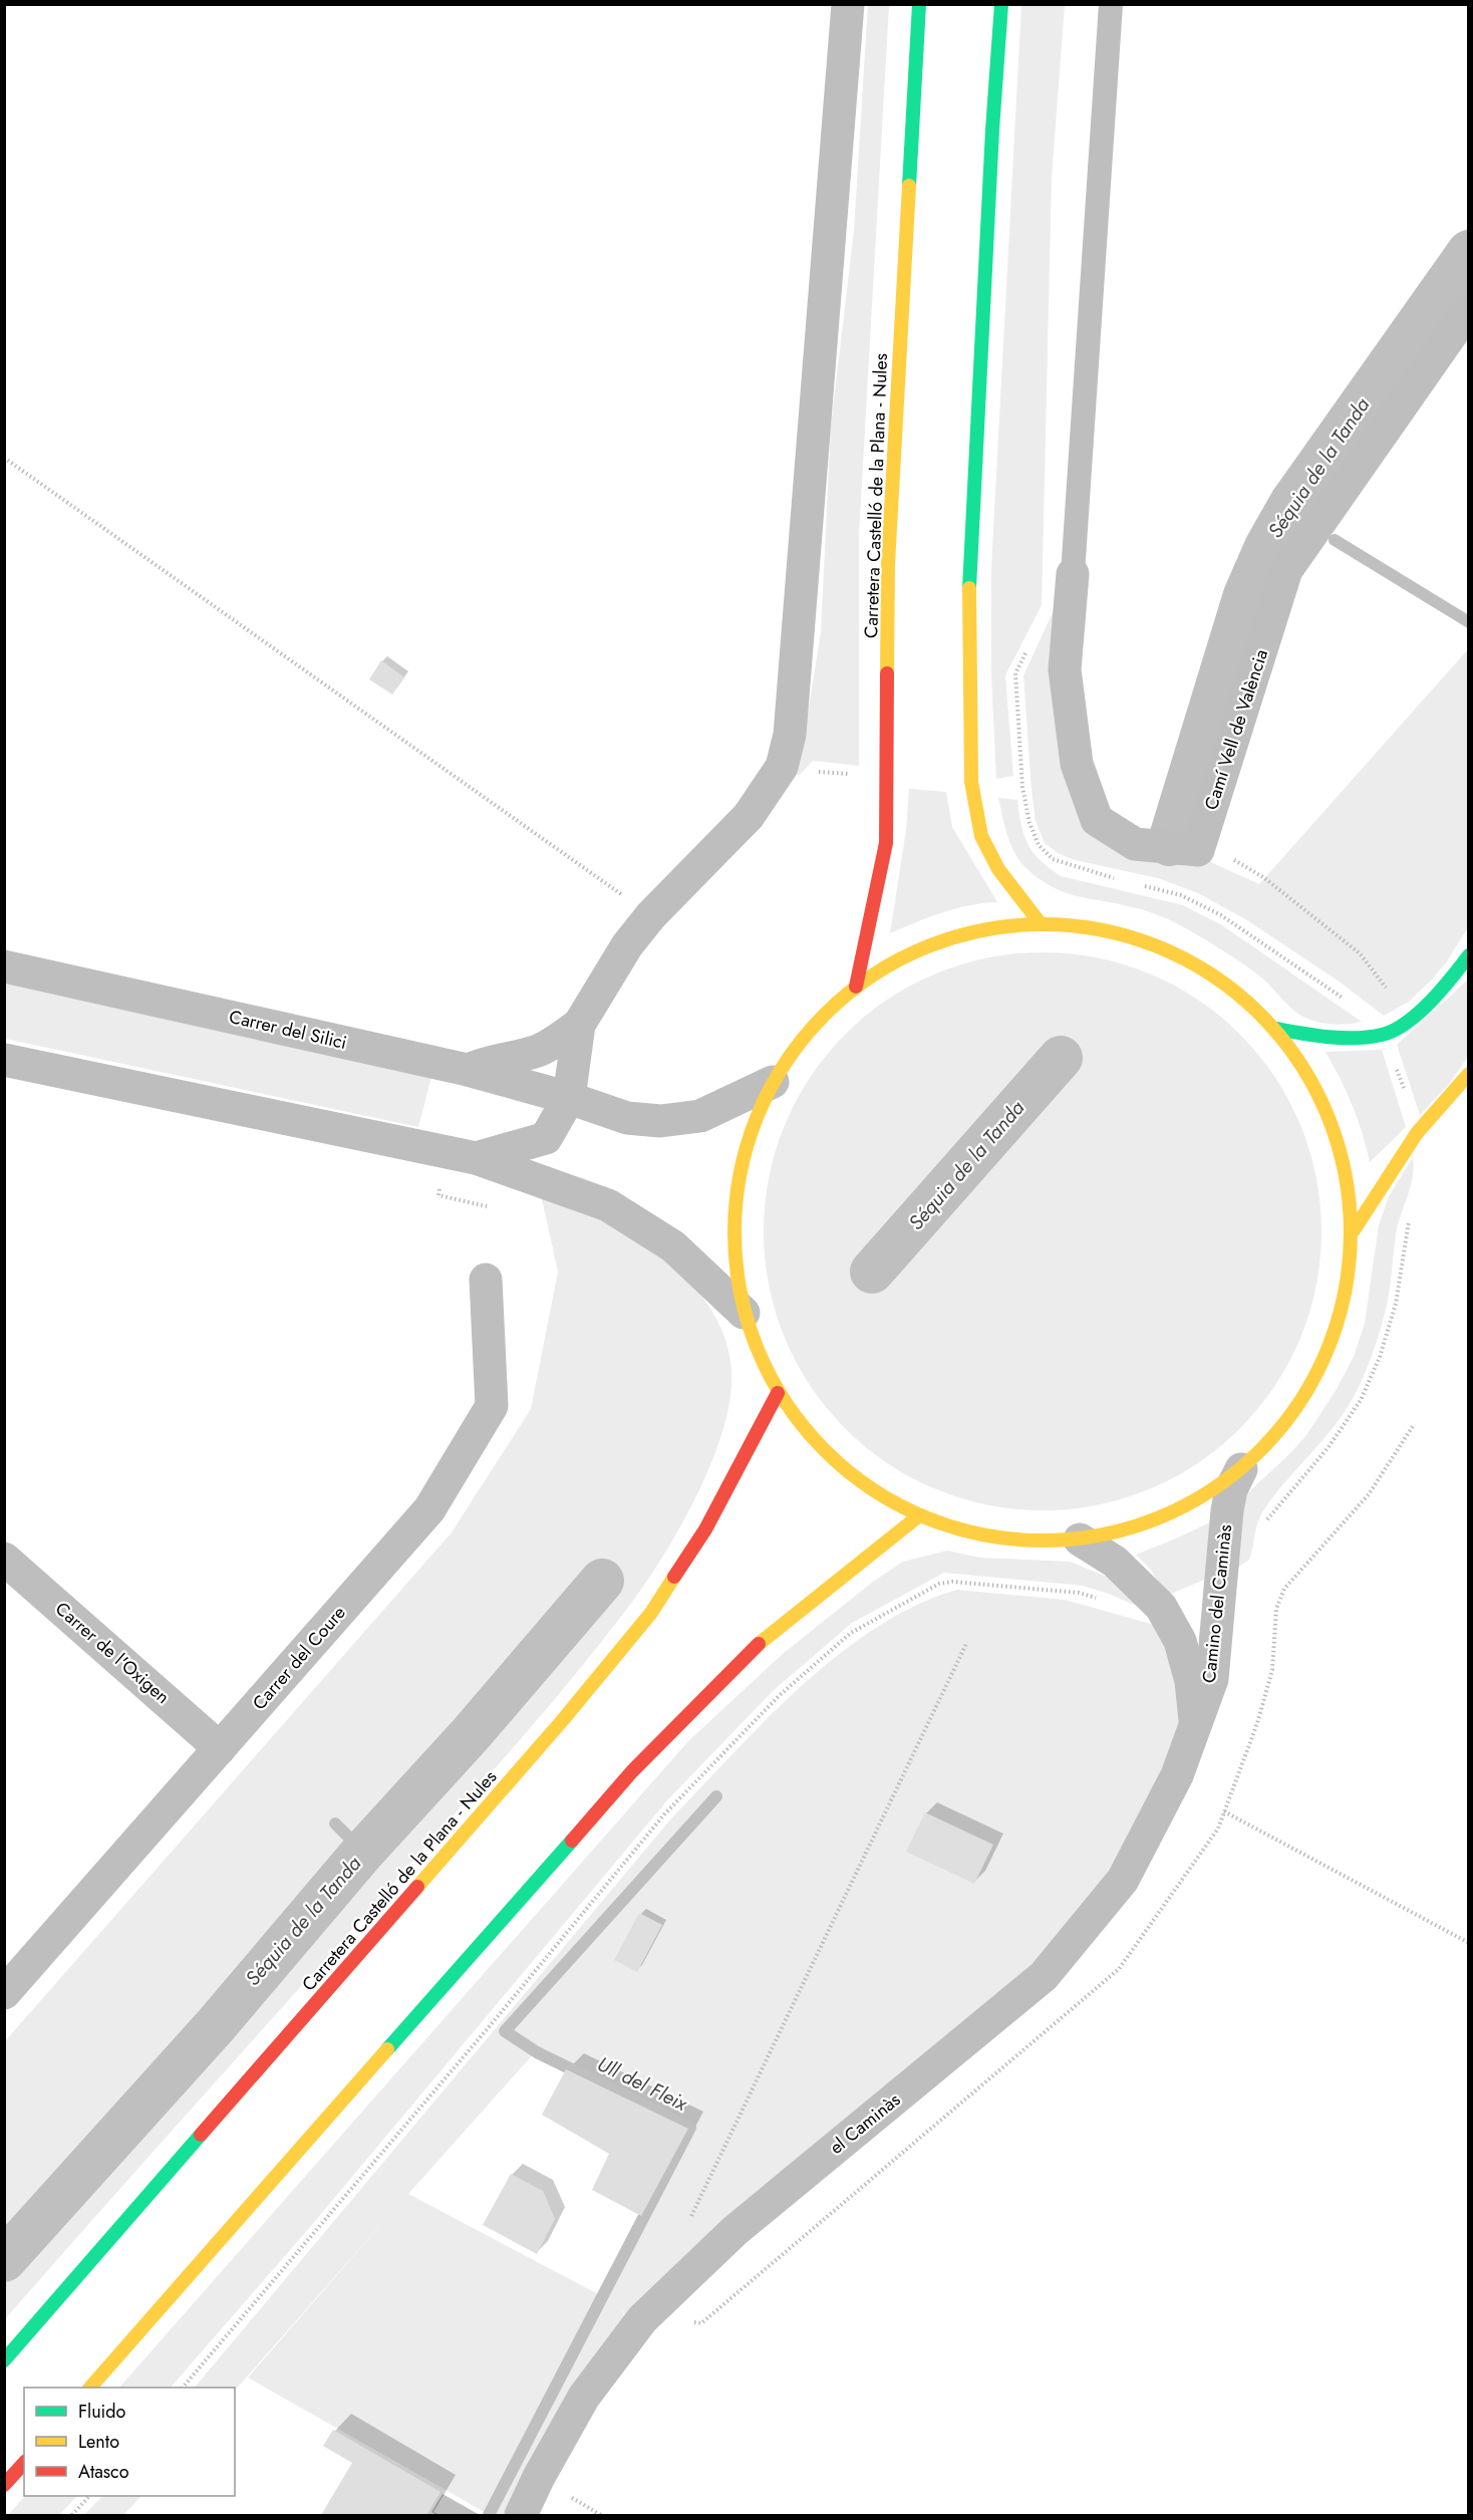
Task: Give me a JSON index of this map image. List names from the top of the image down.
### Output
{
  "streets": {
    "main road": ["Carretera Castelló de la Plana - Nules"],
    "street": [
      "Camí Vell de València",
      "Carrer del Silici",
      "Camino del Caminàs",
      "Carrer de l'Oxigen",
      "Carrer del Coure",
      "el Caminàs"
    ]
  },
  "crossings": [
    ["Camino del Caminàs", "el Caminàs"],
    ["Carrer de l'Oxigen", "Carrer del Coure"]
  ],
  "water": ["Séquia de la Tanda", "Ull del Fleix"],
  "legend": ["Fluido", "Lento", "Atasco"]
}
